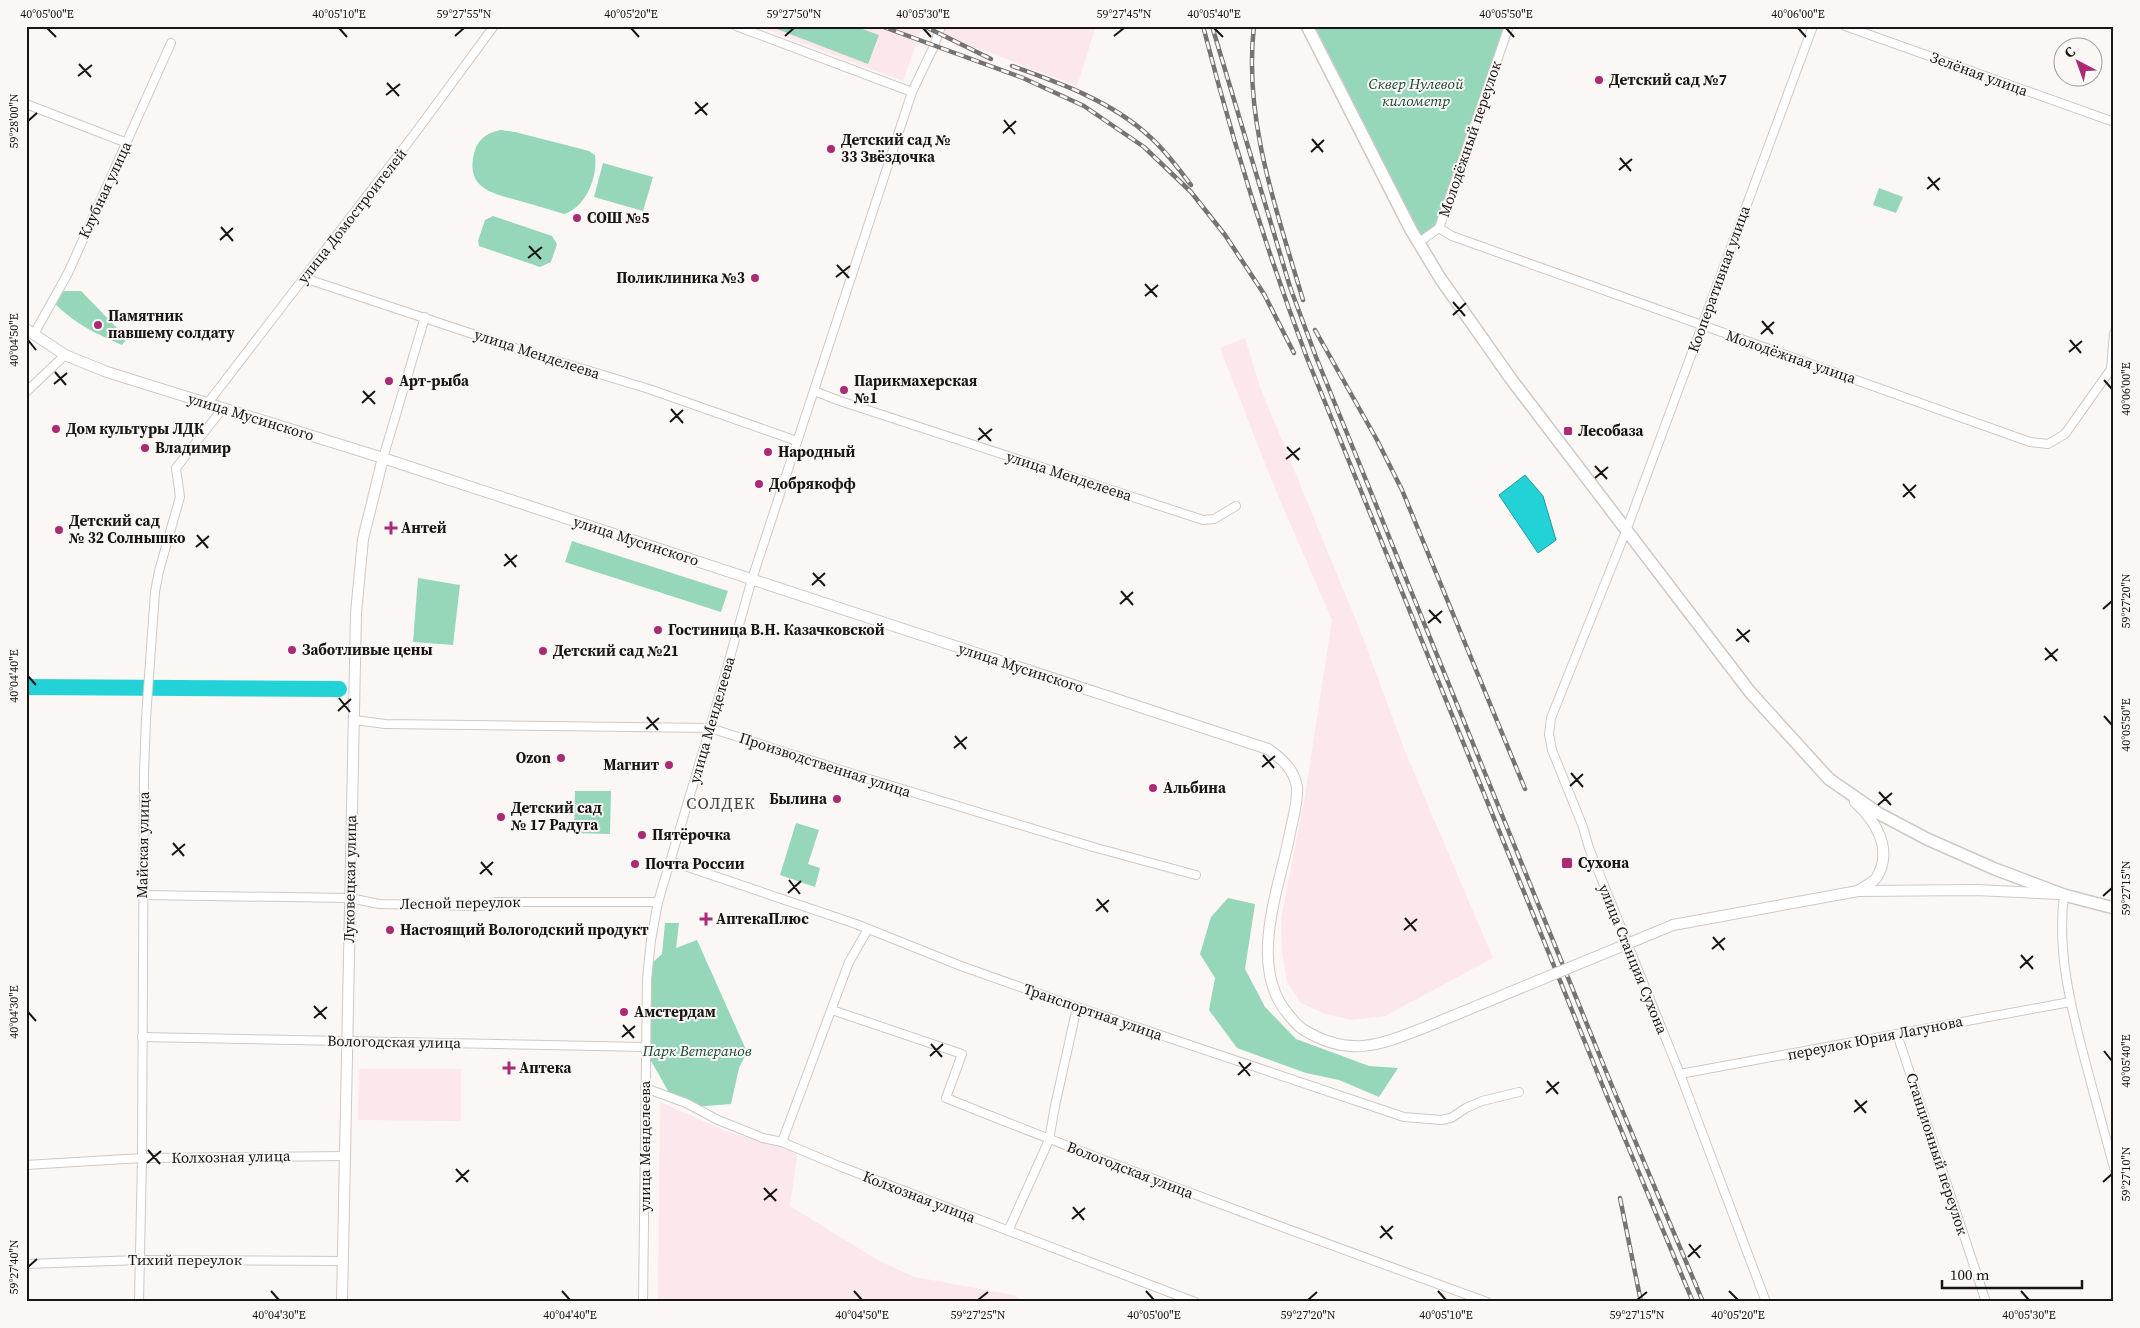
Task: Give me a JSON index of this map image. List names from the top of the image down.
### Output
{
  "streets": {
    "street": [
      "Зелёная улица",
      "Молодёжный переулок",
      "Клубная улица",
      "улица Домостроителей",
      "Кооперативная улица",
      "улица Менделеева",
      "Молодёжная улица",
      "улица Мусинского",
      "Производственная улица",
      "Майская улица",
      "Луковецкая улица",
      "Лесной переулок",
      "улица Станция Сухона",
      "Транспортная улица",
      "переулок Юрия Лагунова",
      "Вологодская улица",
      "Станционный переулок",
      "Колхозная улица",
      "Тихий переулок"
    ]
  },
  "crossings": [
    ["Молодёжный переулок", "Молодёжная улица"],
    ["Клубная улица", "улица Мусинского"],
    ["улица Домостроителей", "улица Менделеева"],
    ["улица Домостроителей", "улица Мусинского"],
    ["Кооперативная улица", "Молодёжная улица"],
    ["Кооперативная улица", "улица Станция Сухона"],
    ["улица Менделеева", "улица Мусинского"],
    ["улица Менделеева", "Производственная улица"],
    ["улица Менделеева", "Лесной переулок"],
    ["улица Менделеева", "Транспортная улица"],
    ["улица Менделеева", "Вологодская улица"],
    ["улица Менделеева", "Колхозная улица"],
    ["улица Мусинского", "Майская улица"],
    ["улица Мусинского", "Луковецкая улица"],
    ["Производственная улица", "Луковецкая улица"],
    ["Майская улица", "Лесной переулок"],
    ["Майская улица", "Вологодская улица"],
    ["Майская улица", "Колхозная улица"],
    ["Майская улица", "Тихий переулок"],
    ["Луковецкая улица", "Лесной переулок"],
    ["Луковецкая улица", "Вологодская улица"],
    ["Луковецкая улица", "Колхозная улица"],
    ["Луковецкая улица", "Тихий переулок"],
    ["улица Станция Сухона", "переулок Юрия Лагунова"],
    ["переулок Юрия Лагунова", "Станционный переулок"]
  ],
  "districts": ["СОЛДЕК"],
  "parks": ["Сквер Нулевой километр", "Парк Ветеранов"],
  "places": {
    "other": [
      "Детский сад №7",
      "Детский сад № 33 Звёздочка",
      "СОШ №5",
      "Поликлиника №3",
      "Памятник павшему солдату",
      "Арт-рыба",
      "Парикмахерская №1",
      "Дом культуры ЛДК",
      "Владимир",
      "Народный",
      "Добрякофф",
      "Детский сад № 32 Солнышко",
      "Гостиница В.Н. Казачковской",
      "Заботливые цены",
      "Детский сад №21",
      "Ozon",
      "Магнит",
      "Альбина",
      "Былина",
      "Детский сад № 17 Радуга",
      "Пятёрочка",
      "Почта России",
      "Настоящий Вологодский продукт",
      "Амстердам"
    ],
    "transit": ["Лесобаза", "Сухона"],
    "health": ["Антей", "АптекаПлюс", "Аптека"]
  },
  "scale_bar": "100 m",
  "north": "top left",
  "coordinates": [
    "40°05'00\"E",
    "40°05'10\"E",
    "59°27'55\"N",
    "40°05'20\"E",
    "59°27'50\"N",
    "40°05'30\"E",
    "59°27'45\"N",
    "40°05'40\"E",
    "40°05'50\"E",
    "40°06'00\"E",
    "59°28'00\"N",
    "40°04'50\"E",
    "59°27'20\"N",
    "40°04'40\"E",
    "59°27'15\"N",
    "40°04'30\"E",
    "59°27'10\"N",
    "59°27'40\"N",
    "59°27'25\"N"
  ]
}
